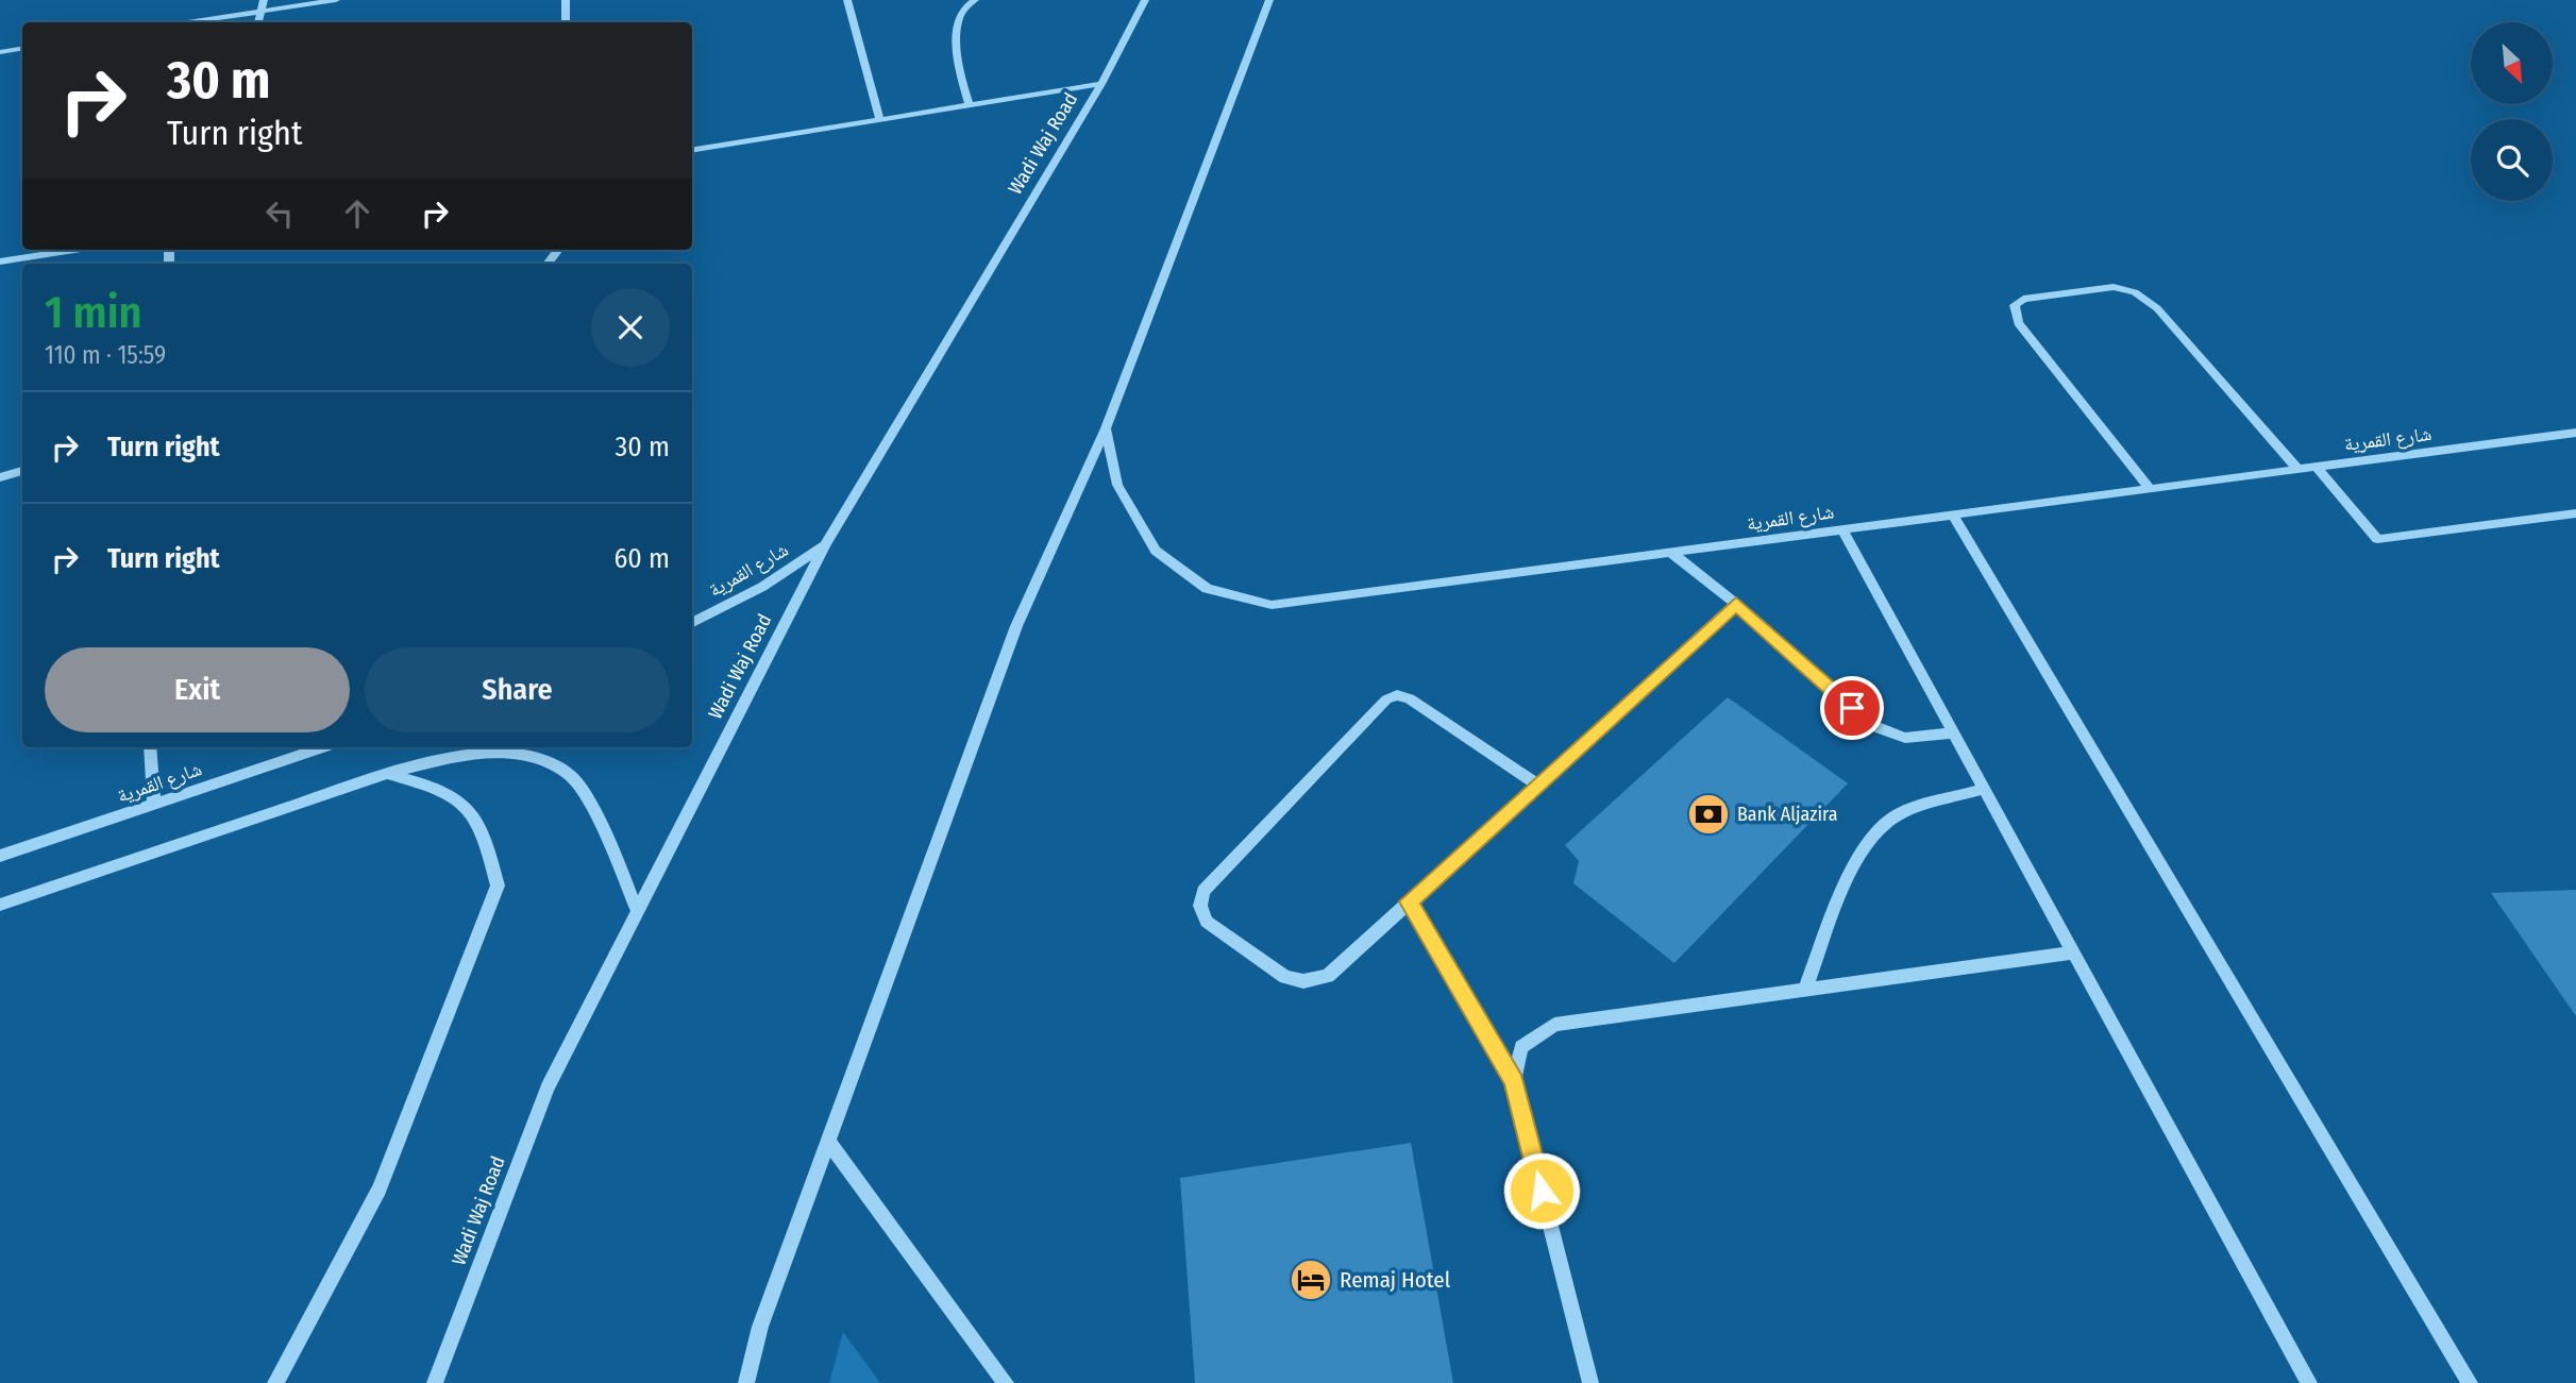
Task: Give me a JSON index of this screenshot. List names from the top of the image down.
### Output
{
  "streets": {
    "street": ["Wadi Waj Road", "شارع القمرية"]
  },
  "crossings": [
    ["Wadi Waj Road", "شارع القمرية"]
  ],
  "places": {
    "bank": ["Bank Aljazira"],
    "hotel": ["Remaj Hotel"]
  },
  "north": "bottom right",
  "page": {
    "turn": ["30 m", "Turn right"],
    "heading": ["1 min", "110 m · 15:59"],
    "list": [
      {
        "name": "Turn right",
        "value": "30 m"
      },
      {
        "name": "Turn right",
        "value": "60 m"
      }
    ],
    "buttons": ["Exit", "Share"]
  }
}
